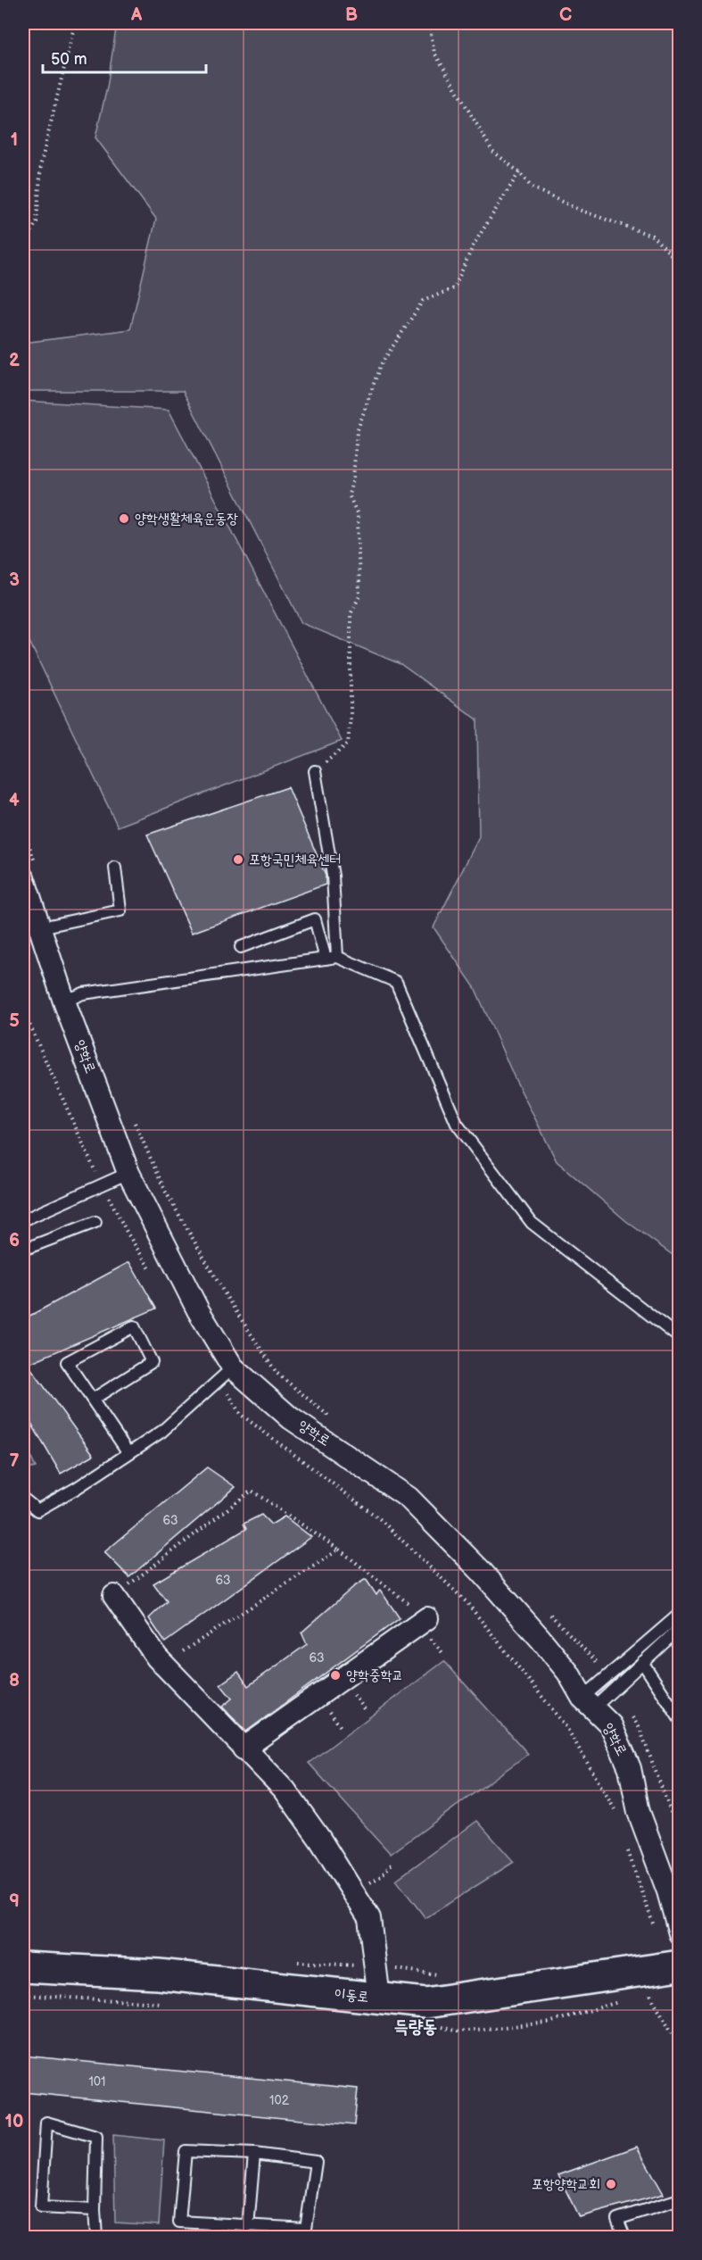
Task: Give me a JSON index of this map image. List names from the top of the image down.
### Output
{
  "streets": {
    "street": ["양학로", "이동로"]
  },
  "districts": ["득량동"],
  "places": [
    "양학생활체육운동장",
    "포항국민체육센터",
    "양학중학교",
    "포항양학교회"
  ],
  "house_numbers": [
    "63",
    "63",
    "63",
    "101",
    "102"
  ],
  "scale_bar": "50 m",
  "grid": {
    "columns": ["A", "B", "C"],
    "rows": [
      "1",
      "2",
      "3",
      "4",
      "5",
      "6",
      "7",
      "8",
      "9",
      "10"
    ]
  }
}
